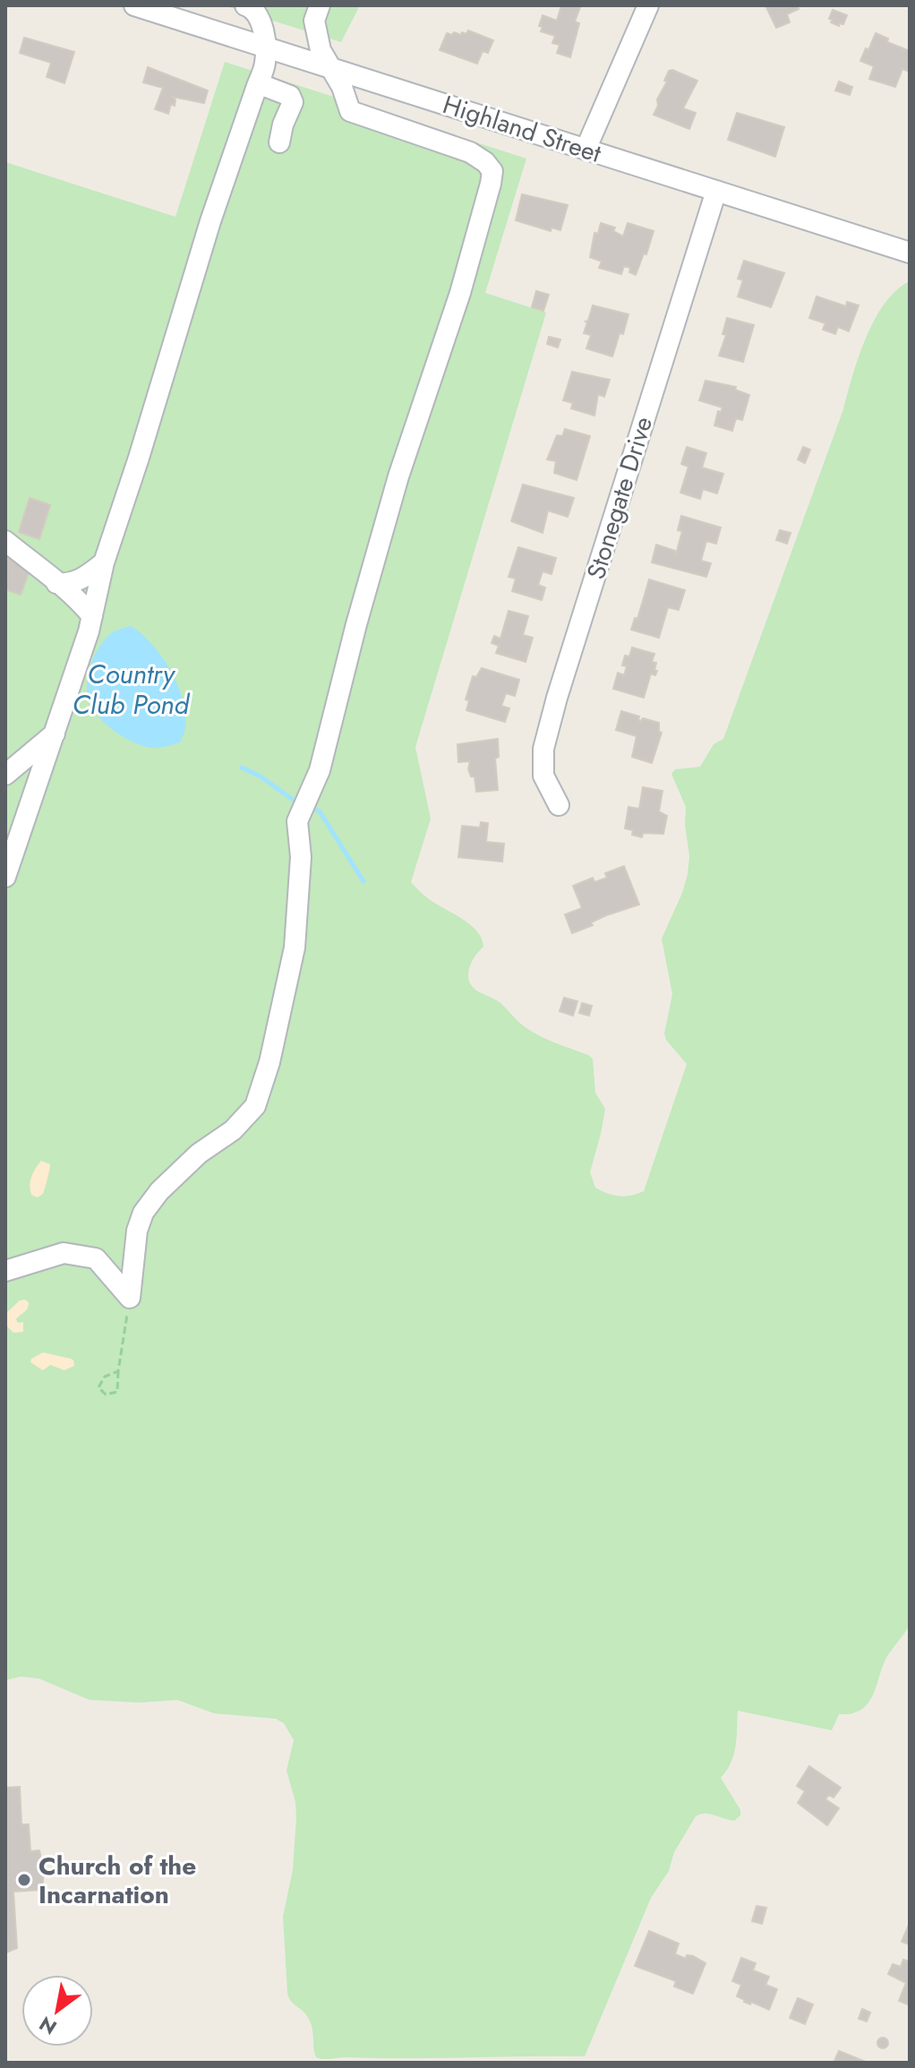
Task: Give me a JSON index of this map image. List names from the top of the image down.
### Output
{
  "streets": {
    "street": ["Highland Street", "Stonegate Drive"]
  },
  "crossings": [
    ["Highland Street", "Stonegate Drive"]
  ],
  "water": ["Country Club Pond"],
  "places": ["Church of the Incarnation"],
  "north": "bottom left"
}
